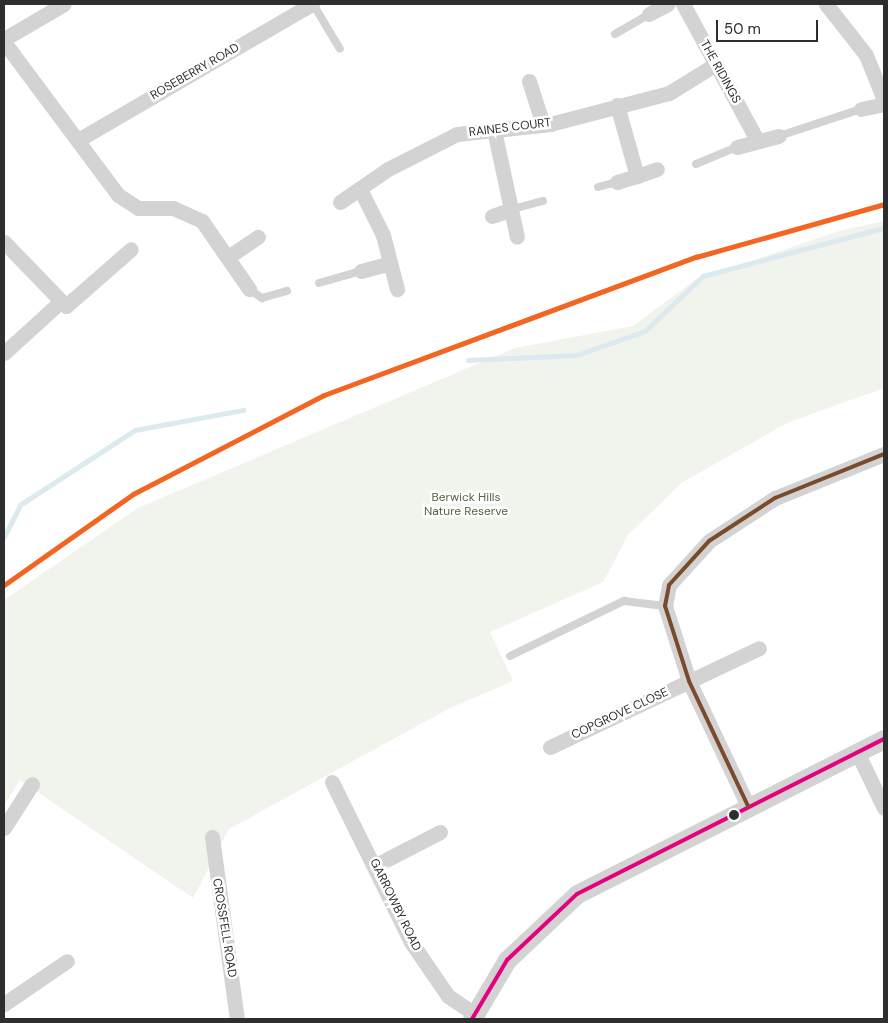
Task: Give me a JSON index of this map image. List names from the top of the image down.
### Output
{
  "streets": {
    "street": [
      "ROSEBERRY ROAD",
      "THE RIDINGS",
      "RAINES COURT",
      "COPGROVE CLOSE",
      "GARROWBY ROAD",
      "CROSSFELL ROAD"
    ]
  },
  "crossings": [
    ["THE RIDINGS", "RAINES COURT"]
  ],
  "parks": ["Berwick Hills Nature Reserve"],
  "scale_bar": "50 m"
}
